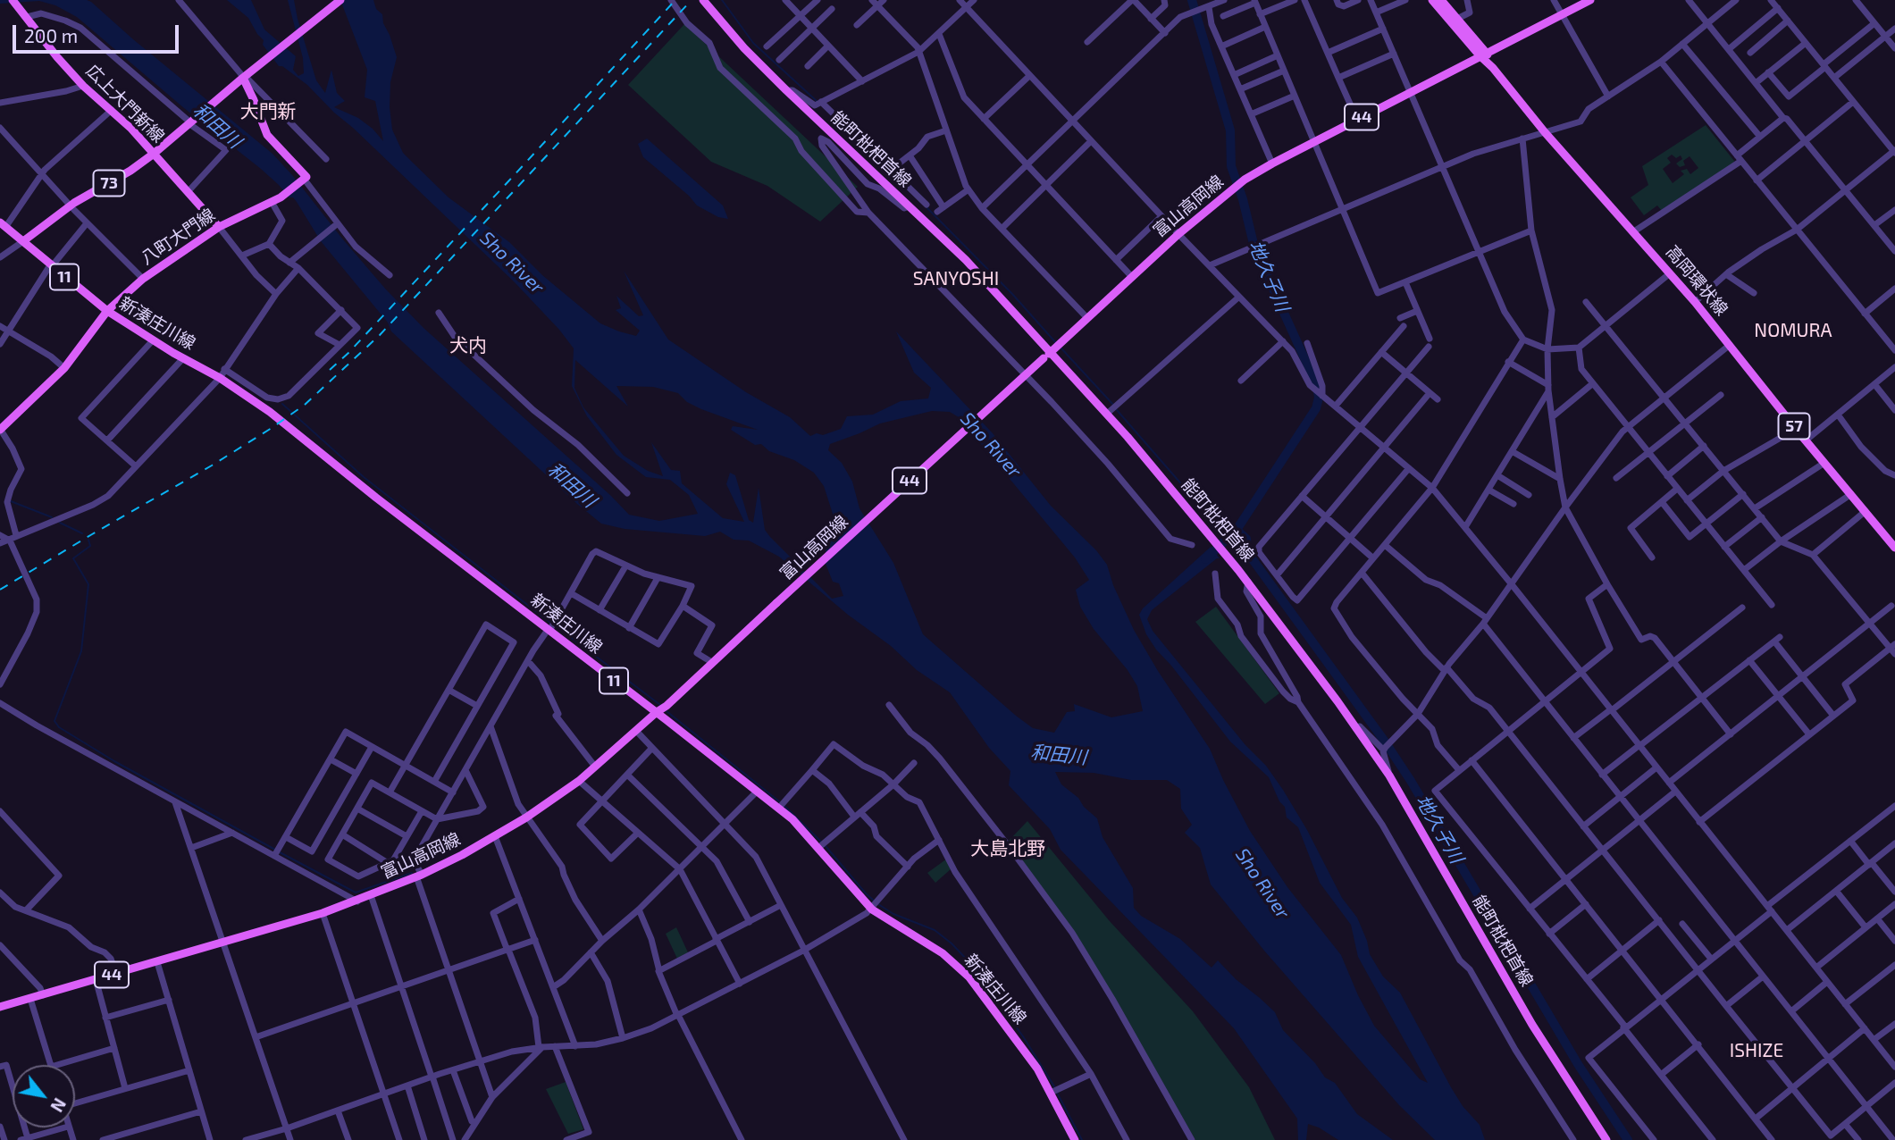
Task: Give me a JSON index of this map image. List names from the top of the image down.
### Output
{
  "streets": {
    "main road": [
      "広上大門新線",
      "44",
      "能町枇杷首線",
      "73",
      "富山高岡線",
      "八町大門線",
      "11",
      "高岡環状線",
      "新湊庄川線",
      "57"
    ]
  },
  "crossings": [
    ["広上大門新線", "73"],
    ["広上大門新線", "八町大門線"],
    ["能町枇杷首線", "富山高岡線"],
    ["73", "新湊庄川線"],
    ["富山高岡線", "高岡環状線"],
    ["富山高岡線", "新湊庄川線"],
    ["八町大門線", "新湊庄川線"]
  ],
  "districts": [
    "大門新",
    "SANYOSHI",
    "NOMURA",
    "犬内",
    "大島北野",
    "ISHIZE"
  ],
  "water": ["和田川", "Sho River", "地久子川"],
  "scale_bar": "200 m",
  "north": "bottom right"
}
